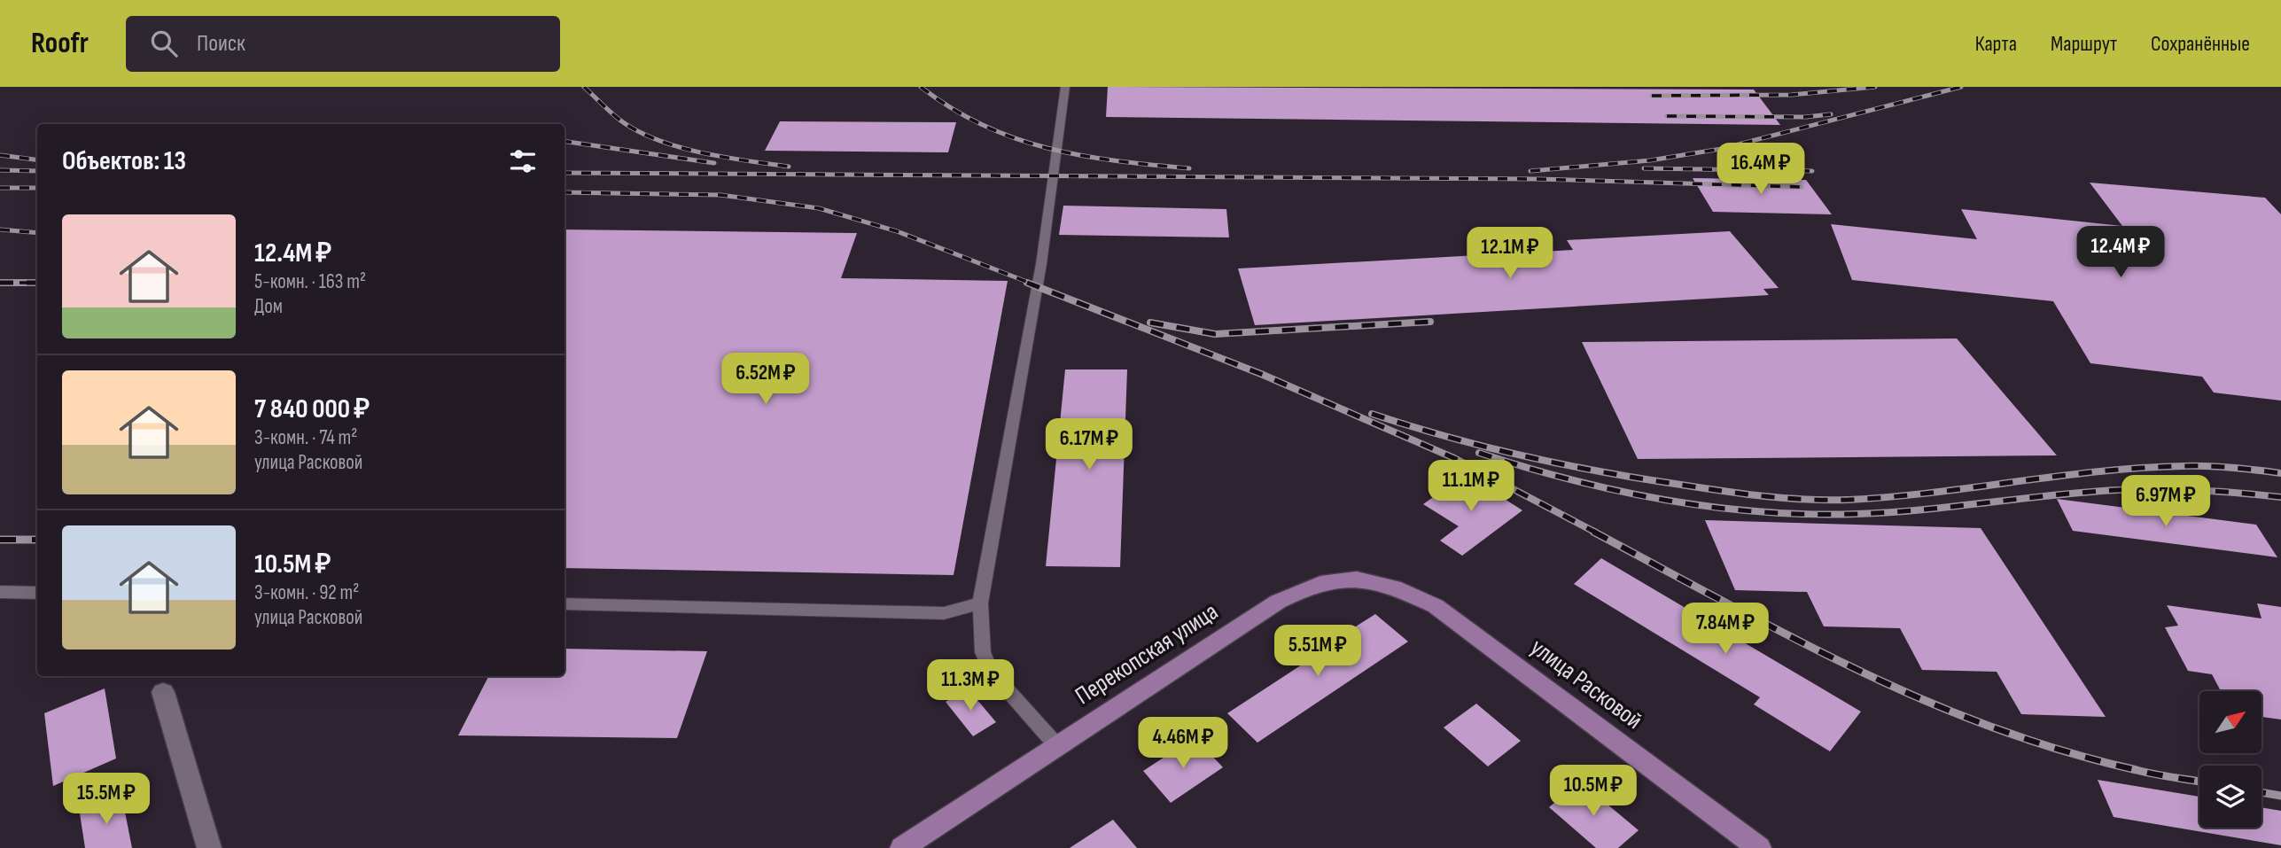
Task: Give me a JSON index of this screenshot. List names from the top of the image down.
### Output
{
  "streets": {
    "main road": ["Перекопская улица", "улица Расковой"]
  },
  "crossings": [
    ["Перекопская улица", "улица Расковой"]
  ],
  "north": "top right",
  "page": {
    "header": "Roofr",
    "search": "Поиск",
    "nav": ["Карта", "Маршрут", "Сохранённые"],
    "heading": "Объектов: 13",
    "price": [
      "16.4M ₽",
      "12.4M ₽",
      "12.1M ₽",
      "6.52M ₽",
      "6.17M ₽",
      "11.1M ₽",
      "6.97M ₽",
      "7.84M ₽",
      "5.51M ₽",
      "11.3M ₽",
      "4.46M ₽",
      "10.5M ₽",
      "15.5M ₽"
    ],
    "list": [
      {
        "name": "12.4M ₽",
        "note": "5-комн. · 163 m² · Дом"
      },
      {
        "name": "7 840 000 ₽",
        "note": "3-комн. · 74 m² · улица Расковой"
      },
      {
        "name": "10.5M ₽",
        "note": "3-комн. · 92 m² · улица Расковой"
      }
    ]
  }
}
